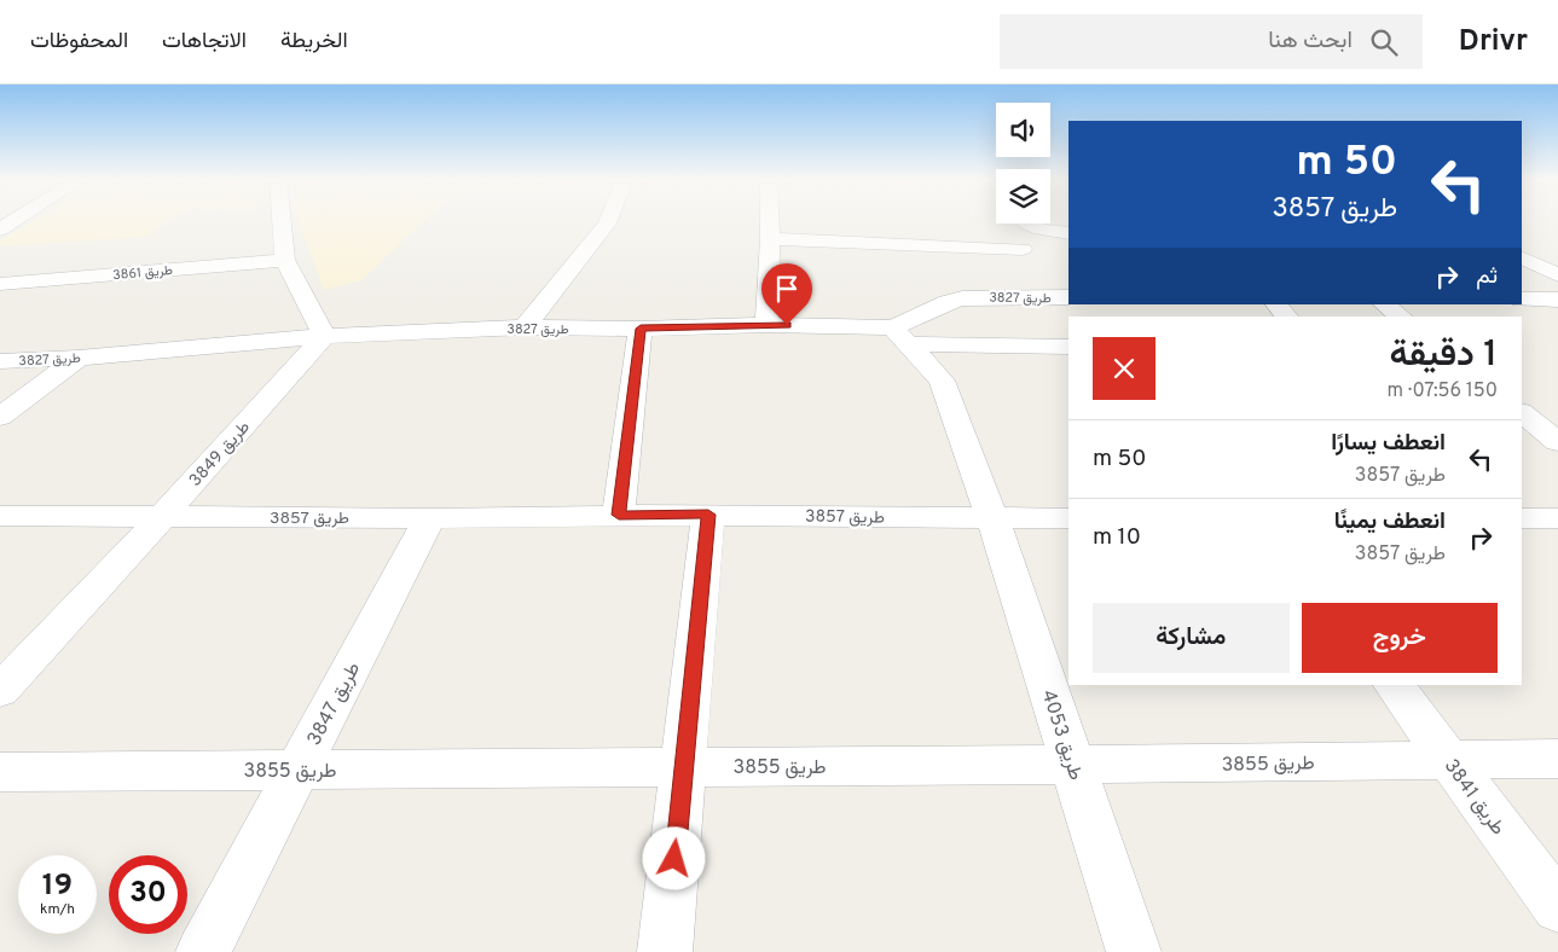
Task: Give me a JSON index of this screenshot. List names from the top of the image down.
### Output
{
  "streets": {
    "street": [
      "طريق 3861",
      "طريق 3827",
      "طريق 3849",
      "طريق 3857",
      "طريق 3847",
      "طريق 4053",
      "طريق 3855",
      "طريق 3841"
    ]
  },
  "crossings": [
    ["طريق 3827", "طريق 3849"],
    ["طريق 3827", "طريق 4053"],
    ["طريق 3849", "طريق 3857"],
    ["طريق 3857", "طريق 3847"],
    ["طريق 3857", "طريق 4053"],
    ["طريق 3847", "طريق 3855"],
    ["طريق 4053", "طريق 3855"],
    ["طريق 3855", "طريق 3841"]
  ],
  "page": {
    "header": "Drivr",
    "search": "ابحث هنا",
    "nav": ["الخريطة", "الاتجاهات", "المحفوظات"],
    "turn": ["50 m", "طريق 3857"],
    "then": "ثم",
    "heading": ["1 دقيقة", "150 m · 07:56"],
    "list": [
      {
        "name": "انعطف يسارًا",
        "note": "طريق 3857",
        "value": "50 m"
      },
      {
        "name": "انعطف يمينًا",
        "note": "طريق 3857",
        "value": "10 m"
      }
    ],
    "buttons": ["خروج", "مشاركة"],
    "speed": "19 km/h",
    "limit": "30"
  }
}
